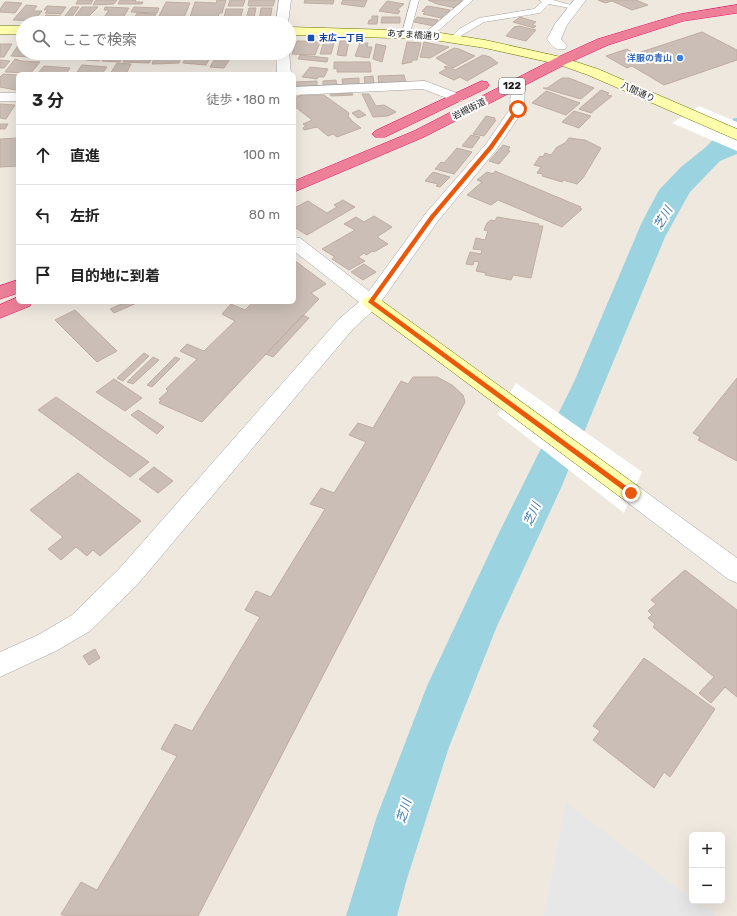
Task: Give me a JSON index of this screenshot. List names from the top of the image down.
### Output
{
  "streets": {
    "highway": ["122", "岩槻街道"],
    "street": ["あずま橋通り", "八間通り"]
  },
  "crossings": [
    ["あずま橋通り", "八間通り"],
    ["あずま橋通り", "岩槻街道"],
    ["八間通り", "岩槻街道"]
  ],
  "water": ["芝川"],
  "places": {
    "transit": ["末広一丁目"],
    "other": ["洋服の青山"]
  },
  "page": {
    "search": "ここで検索",
    "heading": ["3 分", "徒歩 · 180 m"],
    "list": [
      ["直進", "100 m"],
      ["左折", "80 m"],
      "目的地に到着"
    ],
    "map_buttons": ["+", "−"]
  }
}
